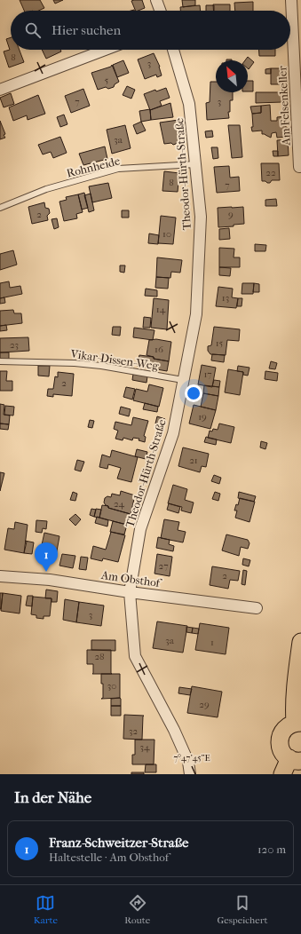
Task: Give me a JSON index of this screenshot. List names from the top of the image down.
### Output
{
  "streets": {
    "street": ["Am Felsenkeller", "Theodor-Hürth-Straße", "Am Obsthof"],
    "lane": ["Rohnheide", "Vikar-Dissen-Weg"]
  },
  "crossings": [
    ["Rohnheide", "Theodor-Hürth-Straße"],
    ["Theodor-Hürth-Straße", "Vikar-Dissen-Weg"],
    ["Theodor-Hürth-Straße", "Am Obsthof"]
  ],
  "house_numbers": [
    "8",
    "3",
    "5",
    "7",
    "3",
    "3a",
    "22",
    "8",
    "7",
    "2",
    "9",
    "10",
    "13",
    "14",
    "15",
    "23",
    "16",
    "17",
    "2",
    "19",
    "21",
    "24",
    "27",
    "2",
    "3",
    "3a",
    "1",
    "28",
    "30",
    "29",
    "32",
    "34"
  ],
  "north": "top left",
  "page": {
    "search": "Hier suchen",
    "pins": "1",
    "heading": "In der Nähe",
    "list": [
      {
        "mark": "1",
        "name": "Franz-Schweitzer-Straße",
        "note": "Haltestelle · Am Obsthof",
        "value": "120 m"
      }
    ],
    "nav": ["Karte", "Route", "Gespeichert"]
  },
  "coordinates": ["7°47'45\"E"]
}
